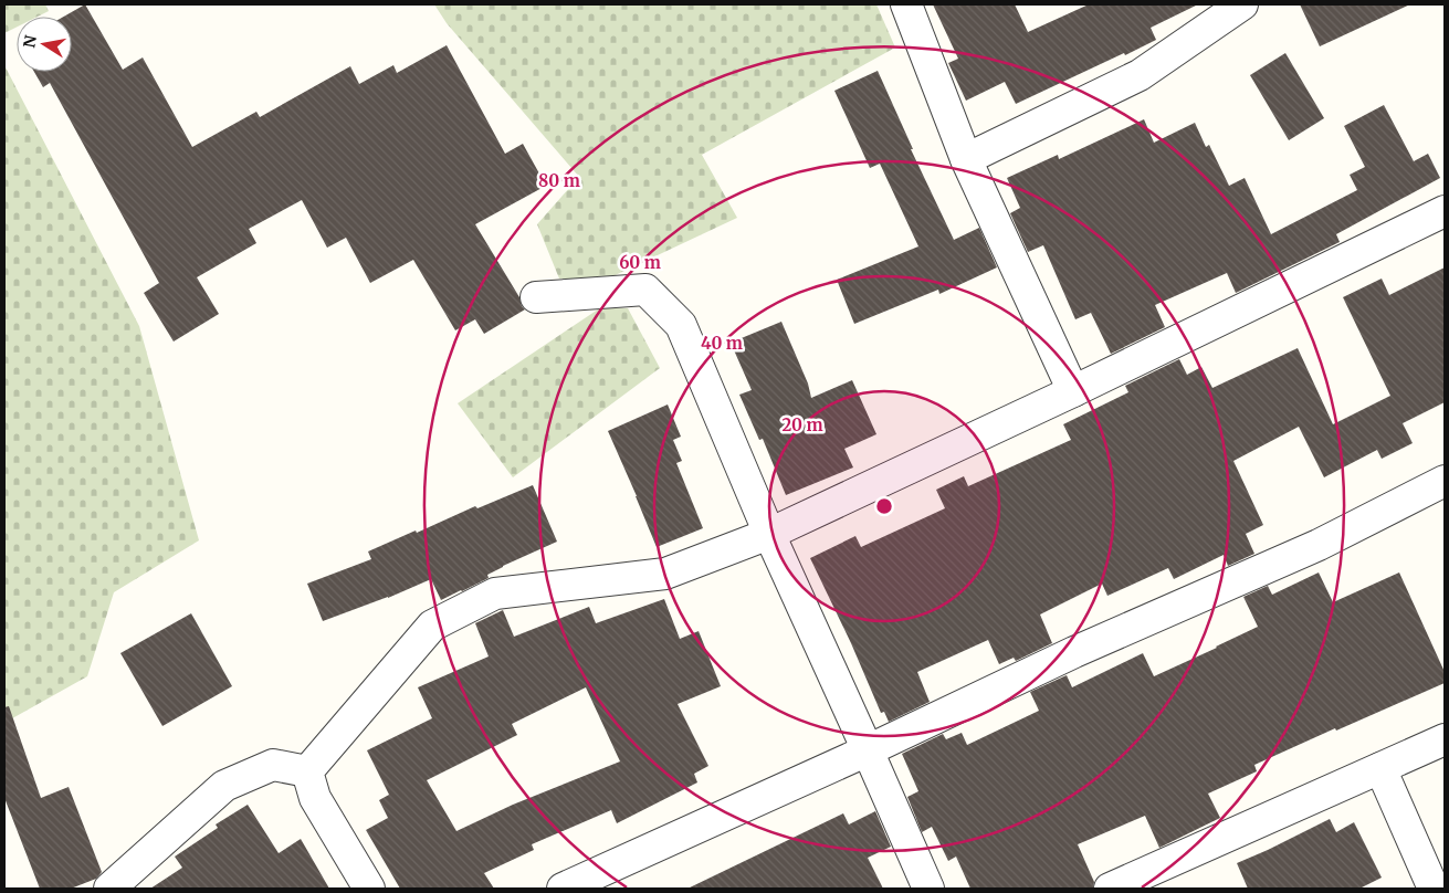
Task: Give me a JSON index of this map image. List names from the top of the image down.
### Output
{
  "north": "left",
  "rings": [
    "80 m",
    "60 m",
    "40 m",
    "20 m"
  ]
}
